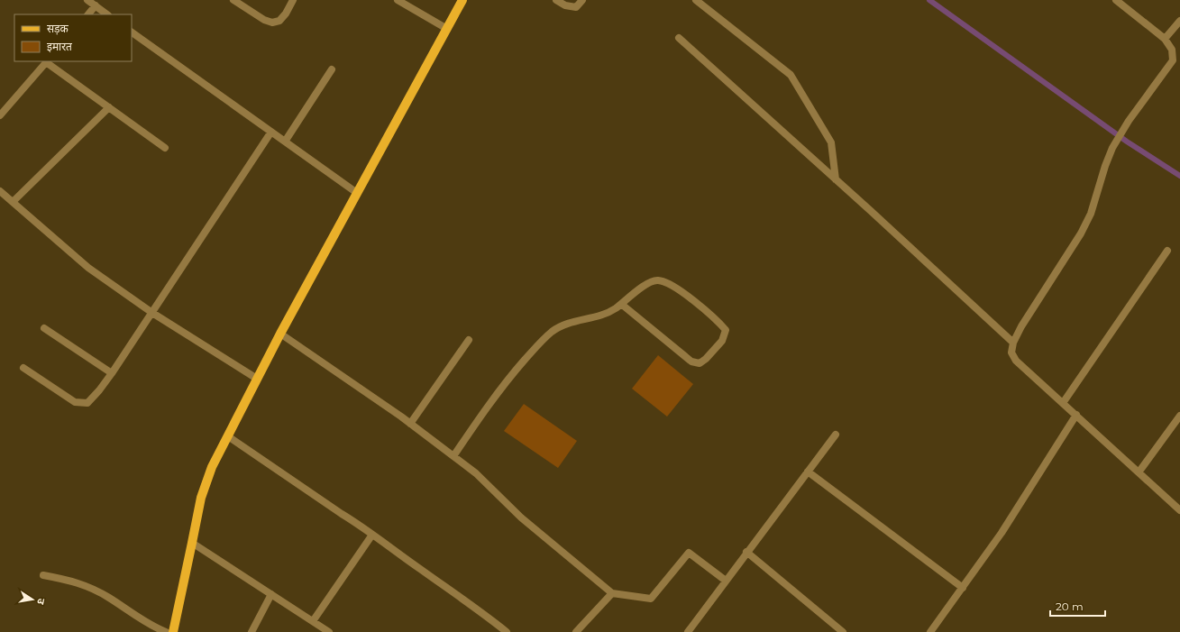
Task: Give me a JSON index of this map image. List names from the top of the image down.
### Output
{
  "legend": ["सड़क", "इमारत"],
  "scale_bar": "20 m",
  "north": "right"
}
